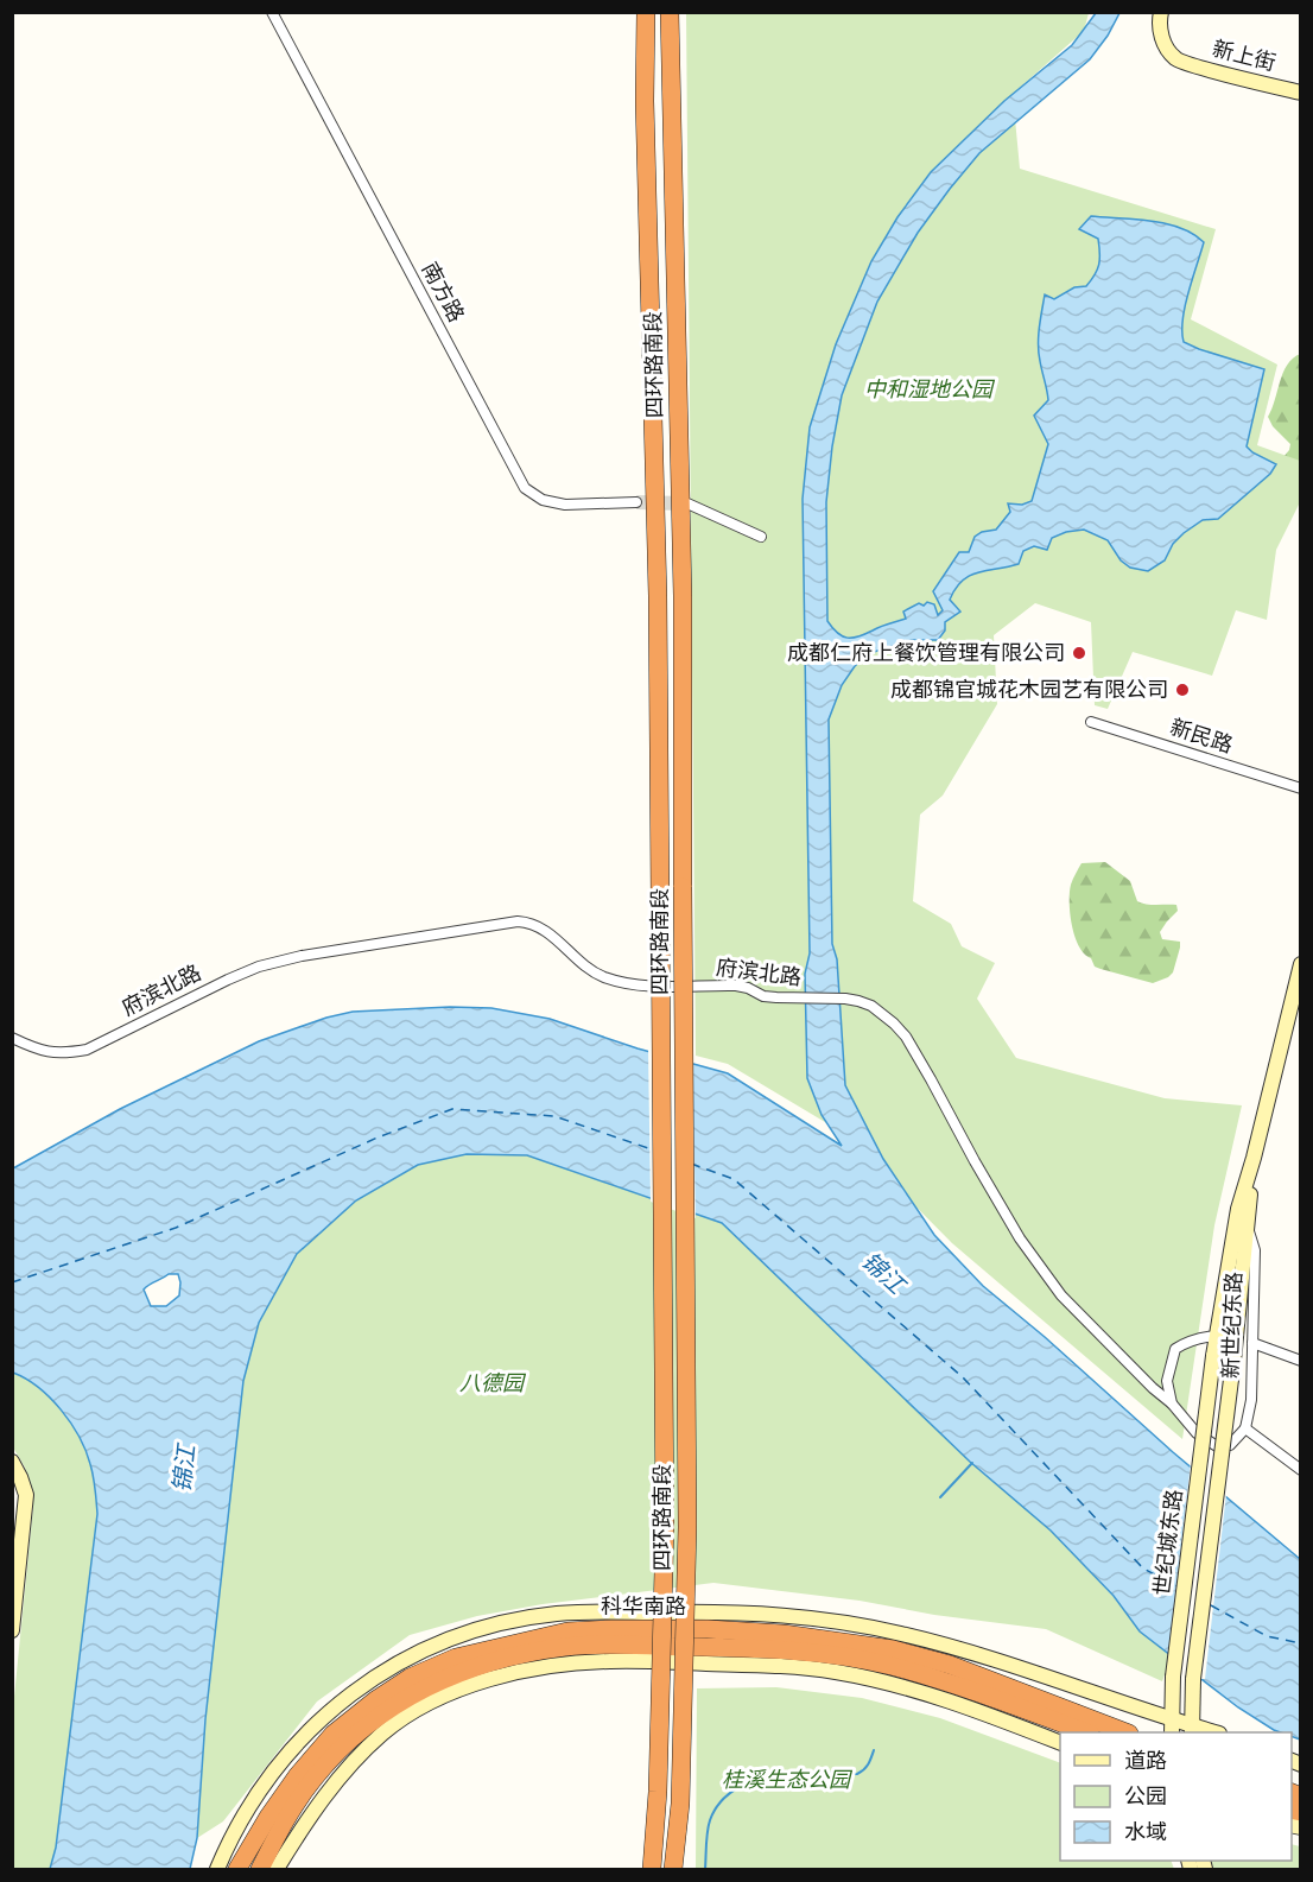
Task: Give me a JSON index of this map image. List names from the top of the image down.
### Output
{
  "streets": {
    "highway": ["四环路南段", "科华南路"],
    "main road": ["新上街", "新世纪东路", "世纪城东路"],
    "street": ["南方路", "新民路", "府滨北路"]
  },
  "crossings": [
    ["府滨北路", "新世纪东路"],
    ["新世纪东路", "世纪城东路"]
  ],
  "water": ["锦江"],
  "parks": ["中和湿地公园", "八德园", "桂溪生态公园"],
  "places": ["成都仁府上餐饮管理有限公司", "成都锦官城花木园艺有限公司"],
  "legend": ["道路", "公园", "水域"]
}
